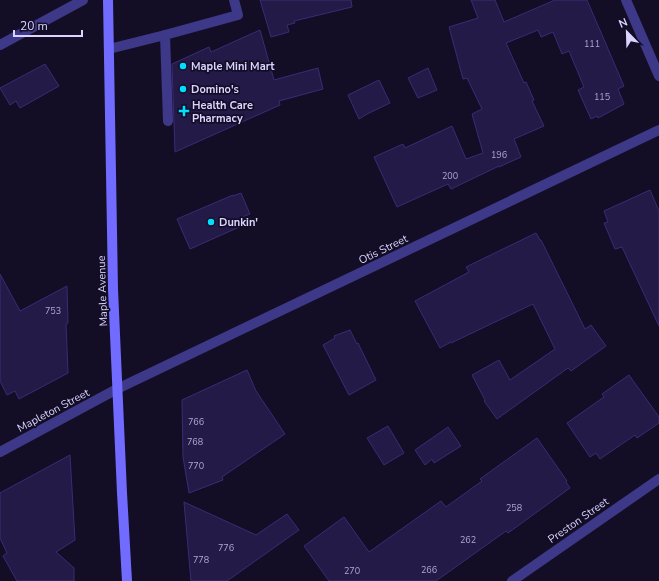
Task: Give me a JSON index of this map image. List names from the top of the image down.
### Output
{
  "streets": {
    "main road": ["Maple Avenue"],
    "street": ["Otis Street", "Mapleton Street", "Preston Street"]
  },
  "crossings": [
    ["Otis Street", "Maple Avenue"],
    ["Otis Street", "Mapleton Street"],
    ["Maple Avenue", "Mapleton Street"]
  ],
  "places": {
    "other": ["Maple Mini Mart", "Domino's", "Dunkin'"],
    "health": ["Health Care Pharmacy"]
  },
  "house_numbers": [
    "111",
    "115",
    "196",
    "200",
    "753",
    "766",
    "768",
    "770",
    "258",
    "262",
    "776",
    "778",
    "266",
    "270"
  ],
  "scale_bar": "20 m",
  "north": "top left"
}
